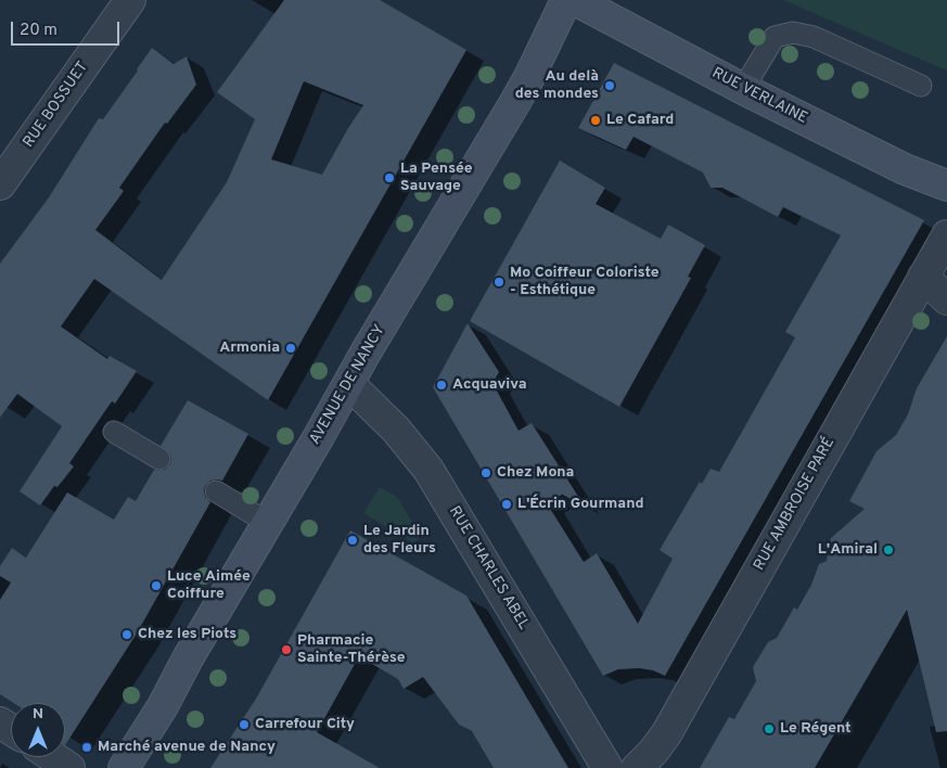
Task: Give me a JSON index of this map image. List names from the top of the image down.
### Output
{
  "streets": {
    "main road": ["RUE VERLAINE", "AVENUE DE NANCY"],
    "street": ["RUE BOSSUET", "RUE AMBROISE PARÉ", "RUE CHARLES ABEL"]
  },
  "crossings": [
    ["AVENUE DE NANCY", "RUE CHARLES ABEL"]
  ],
  "places": [
    "Au delà des mondes",
    "Le Cafard",
    "La Pensée Sauvage",
    "Mo Coiffeur Coloriste - Esthétique",
    "Armonia",
    "Acquaviva",
    "Chez Mona",
    "L'Écrin Gourmand",
    "Le Jardin des Fleurs",
    "L'Amiral",
    "Luce Aimée Coiffure",
    "Chez les Piots",
    "Pharmacie Sainte-Thérèse",
    "Carrefour City",
    "Le Régent",
    "Marché avenue de Nancy"
  ],
  "scale_bar": "20 m",
  "north": "top"
}
